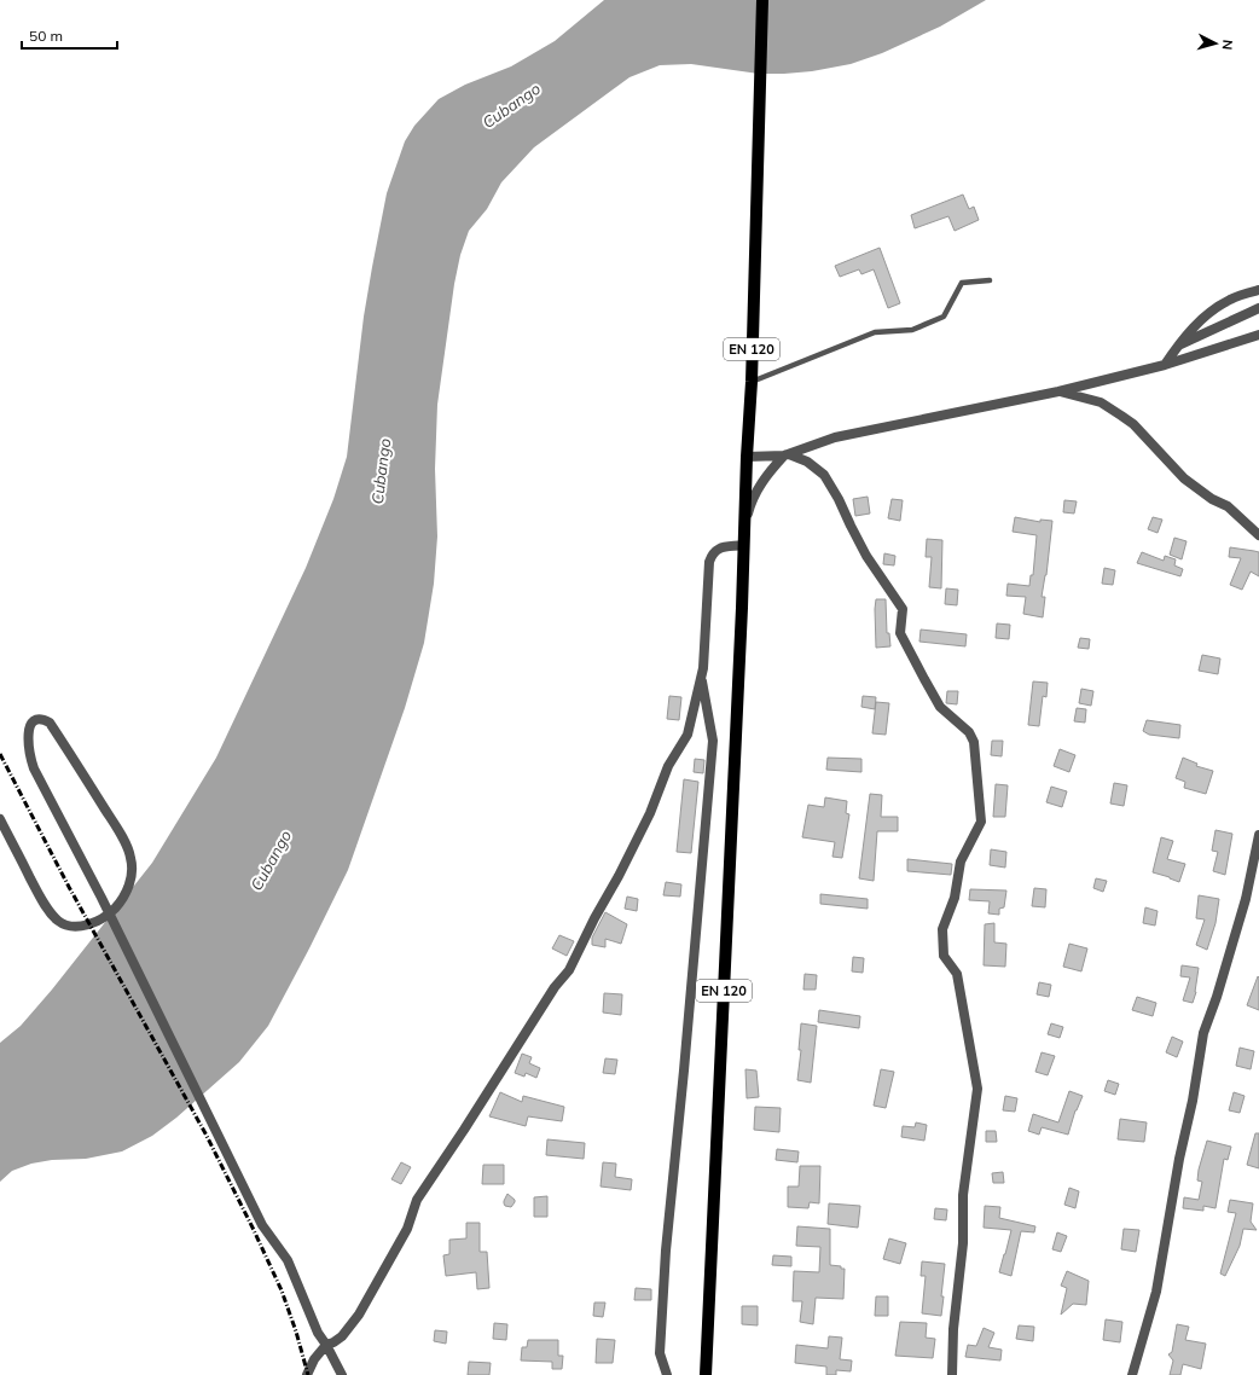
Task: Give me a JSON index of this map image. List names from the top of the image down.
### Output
{
  "streets": {
    "main road": ["EN 120"]
  },
  "water": ["Cubango"],
  "scale_bar": "50 m",
  "north": "right"
}
